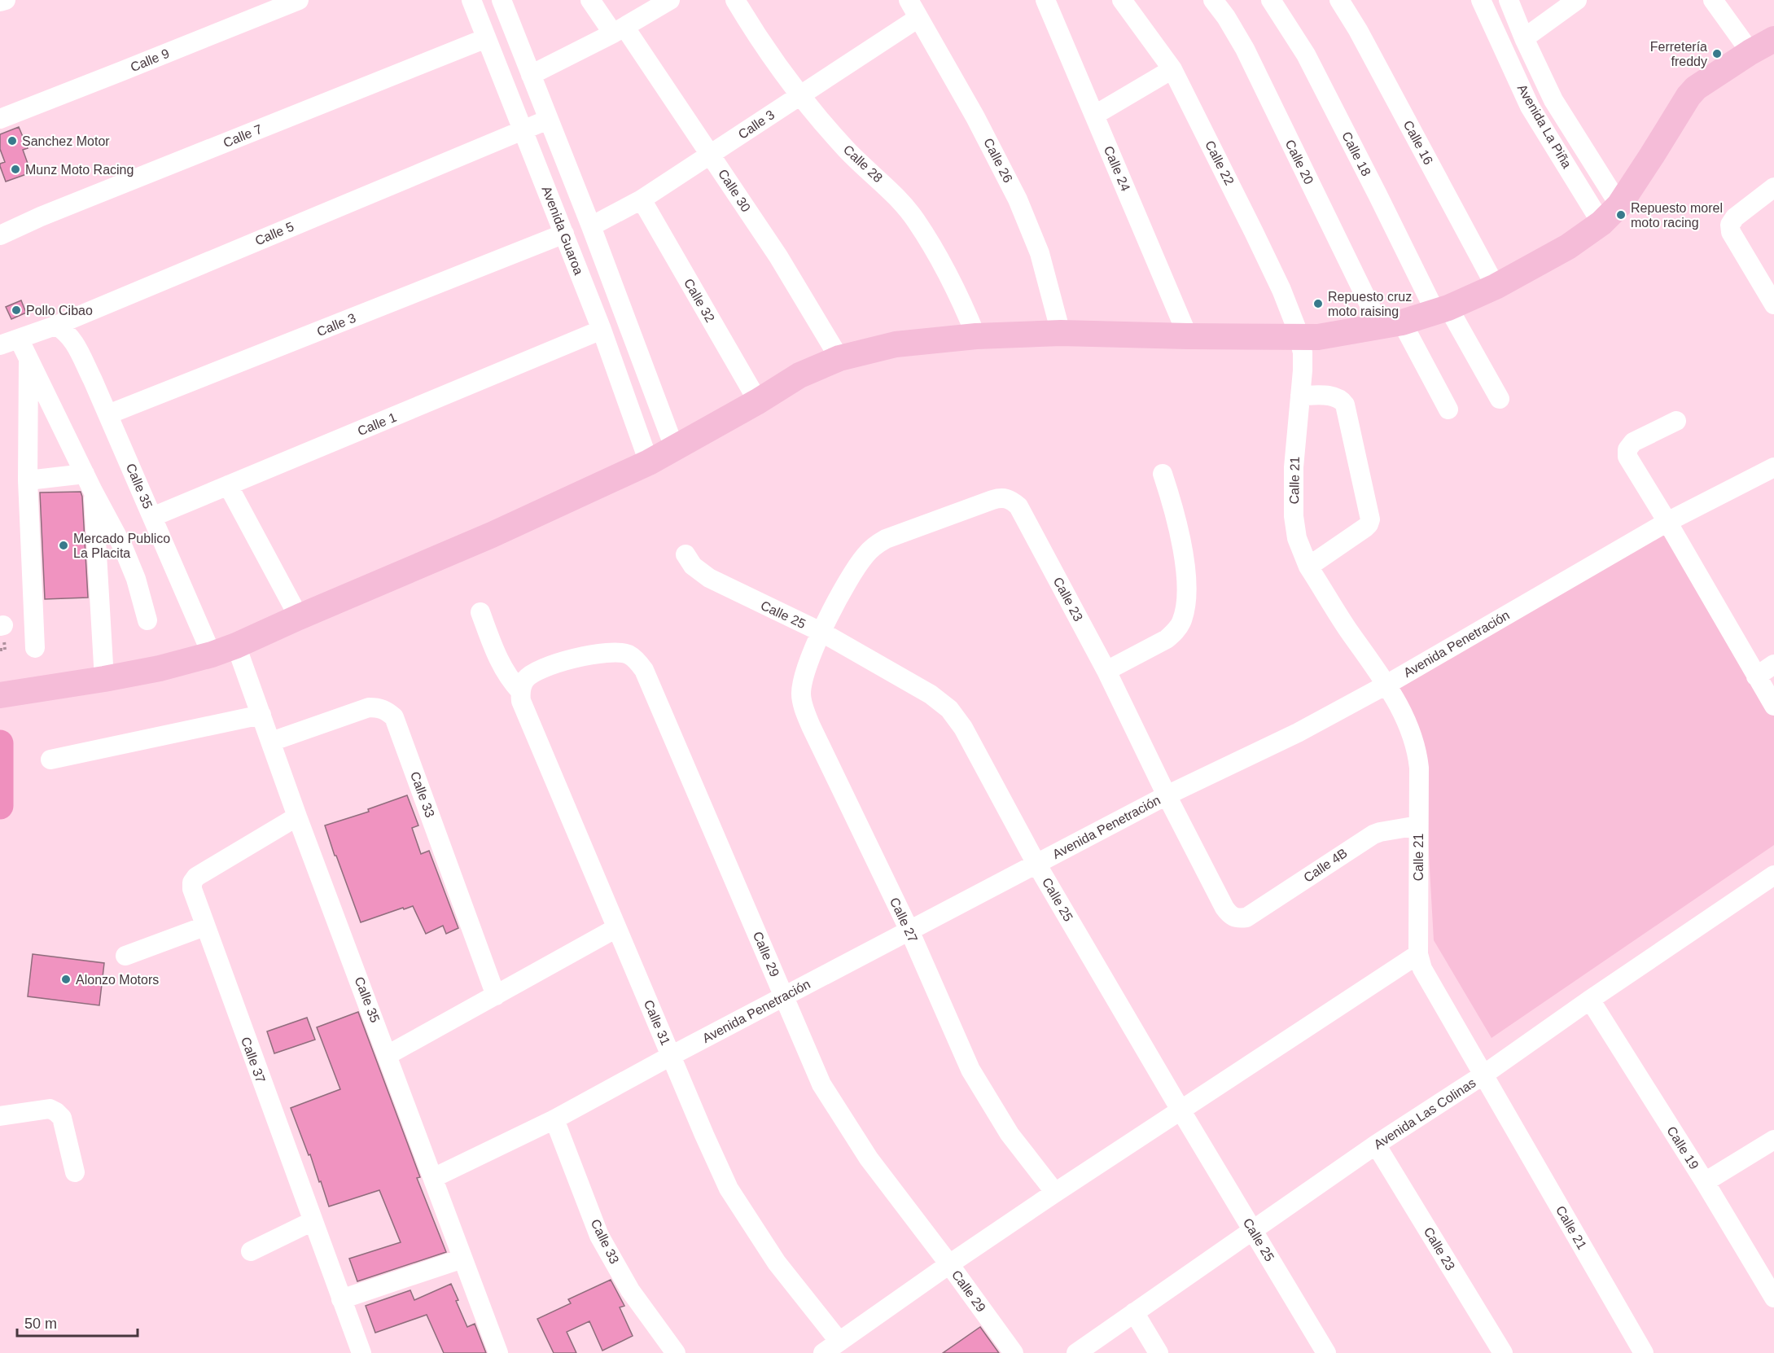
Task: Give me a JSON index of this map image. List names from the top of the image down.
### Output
{
  "streets": {
    "street": [
      "Calle 9",
      "Calle 3",
      "Avenida La Piña",
      "Calle 7",
      "Calle 16",
      "Calle 18",
      "Calle 26",
      "Calle 20",
      "Calle 22",
      "Calle 28",
      "Calle 24",
      "Calle 30",
      "Avenida Guaroa",
      "Calle 5",
      "Calle 32",
      "Calle 1",
      "Calle 21",
      "Calle 35",
      "Calle 23",
      "Calle 25",
      "Avenida Penetración",
      "Calle 33",
      "Calle 4B",
      "Calle 27",
      "Calle 29",
      "Calle 31",
      "Calle 37",
      "Avenida Las Colinas",
      "Calle 19"
    ]
  },
  "crossings": [
    ["Calle 3", "Calle 26"],
    ["Calle 3", "Calle 28"],
    ["Calle 3", "Calle 30"],
    ["Calle 3", "Avenida Guaroa"],
    ["Calle 3", "Calle 32"],
    ["Calle 3", "Calle 35"],
    ["Calle 7", "Avenida Guaroa"],
    ["Calle 22", "Calle 21"],
    ["Avenida Guaroa", "Calle 5"],
    ["Avenida Guaroa", "Calle 1"],
    ["Calle 5", "Calle 35"],
    ["Calle 1", "Calle 35"],
    ["Calle 21", "Avenida Penetración"],
    ["Calle 21", "Calle 4B"],
    ["Calle 21", "Avenida Las Colinas"],
    ["Calle 35", "Avenida Penetración"],
    ["Calle 35", "Calle 33"],
    ["Calle 35", "Calle 37"],
    ["Calle 23", "Calle 25"],
    ["Calle 23", "Avenida Penetración"],
    ["Calle 23", "Calle 4B"],
    ["Calle 23", "Calle 27"],
    ["Calle 23", "Avenida Las Colinas"],
    ["Calle 25", "Avenida Penetración"],
    ["Calle 25", "Calle 27"],
    ["Calle 25", "Avenida Las Colinas"],
    ["Avenida Penetración", "Calle 33"],
    ["Avenida Penetración", "Calle 27"],
    ["Avenida Penetración", "Calle 29"],
    ["Avenida Penetración", "Calle 31"],
    ["Calle 29", "Calle 31"],
    ["Avenida Las Colinas", "Calle 19"]
  ],
  "places": [
    "Ferretería freddy",
    "Sanchez Motor",
    "Munz Moto Racing",
    "Repuesto morel moto racing",
    "Repuesto cruz moto raising",
    "Pollo Cibao",
    "Mercado Publico La Placita",
    "Alonzo Motors"
  ],
  "scale_bar": "50 m"
}
